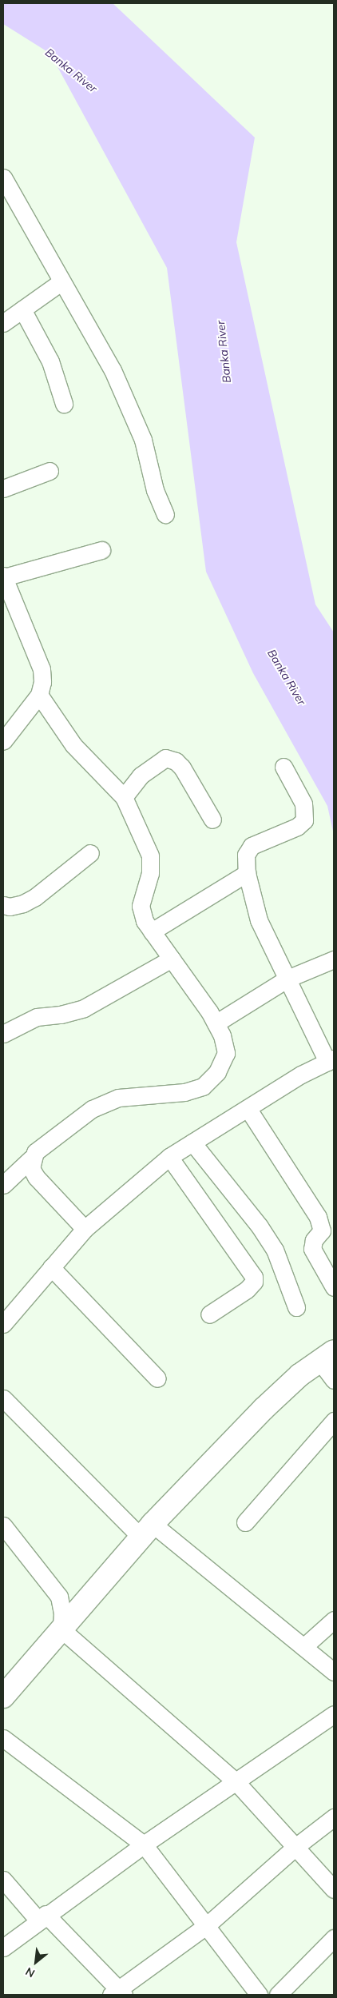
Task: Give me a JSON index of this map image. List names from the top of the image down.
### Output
{
  "water": ["Banka River"],
  "north": "bottom left"
}
